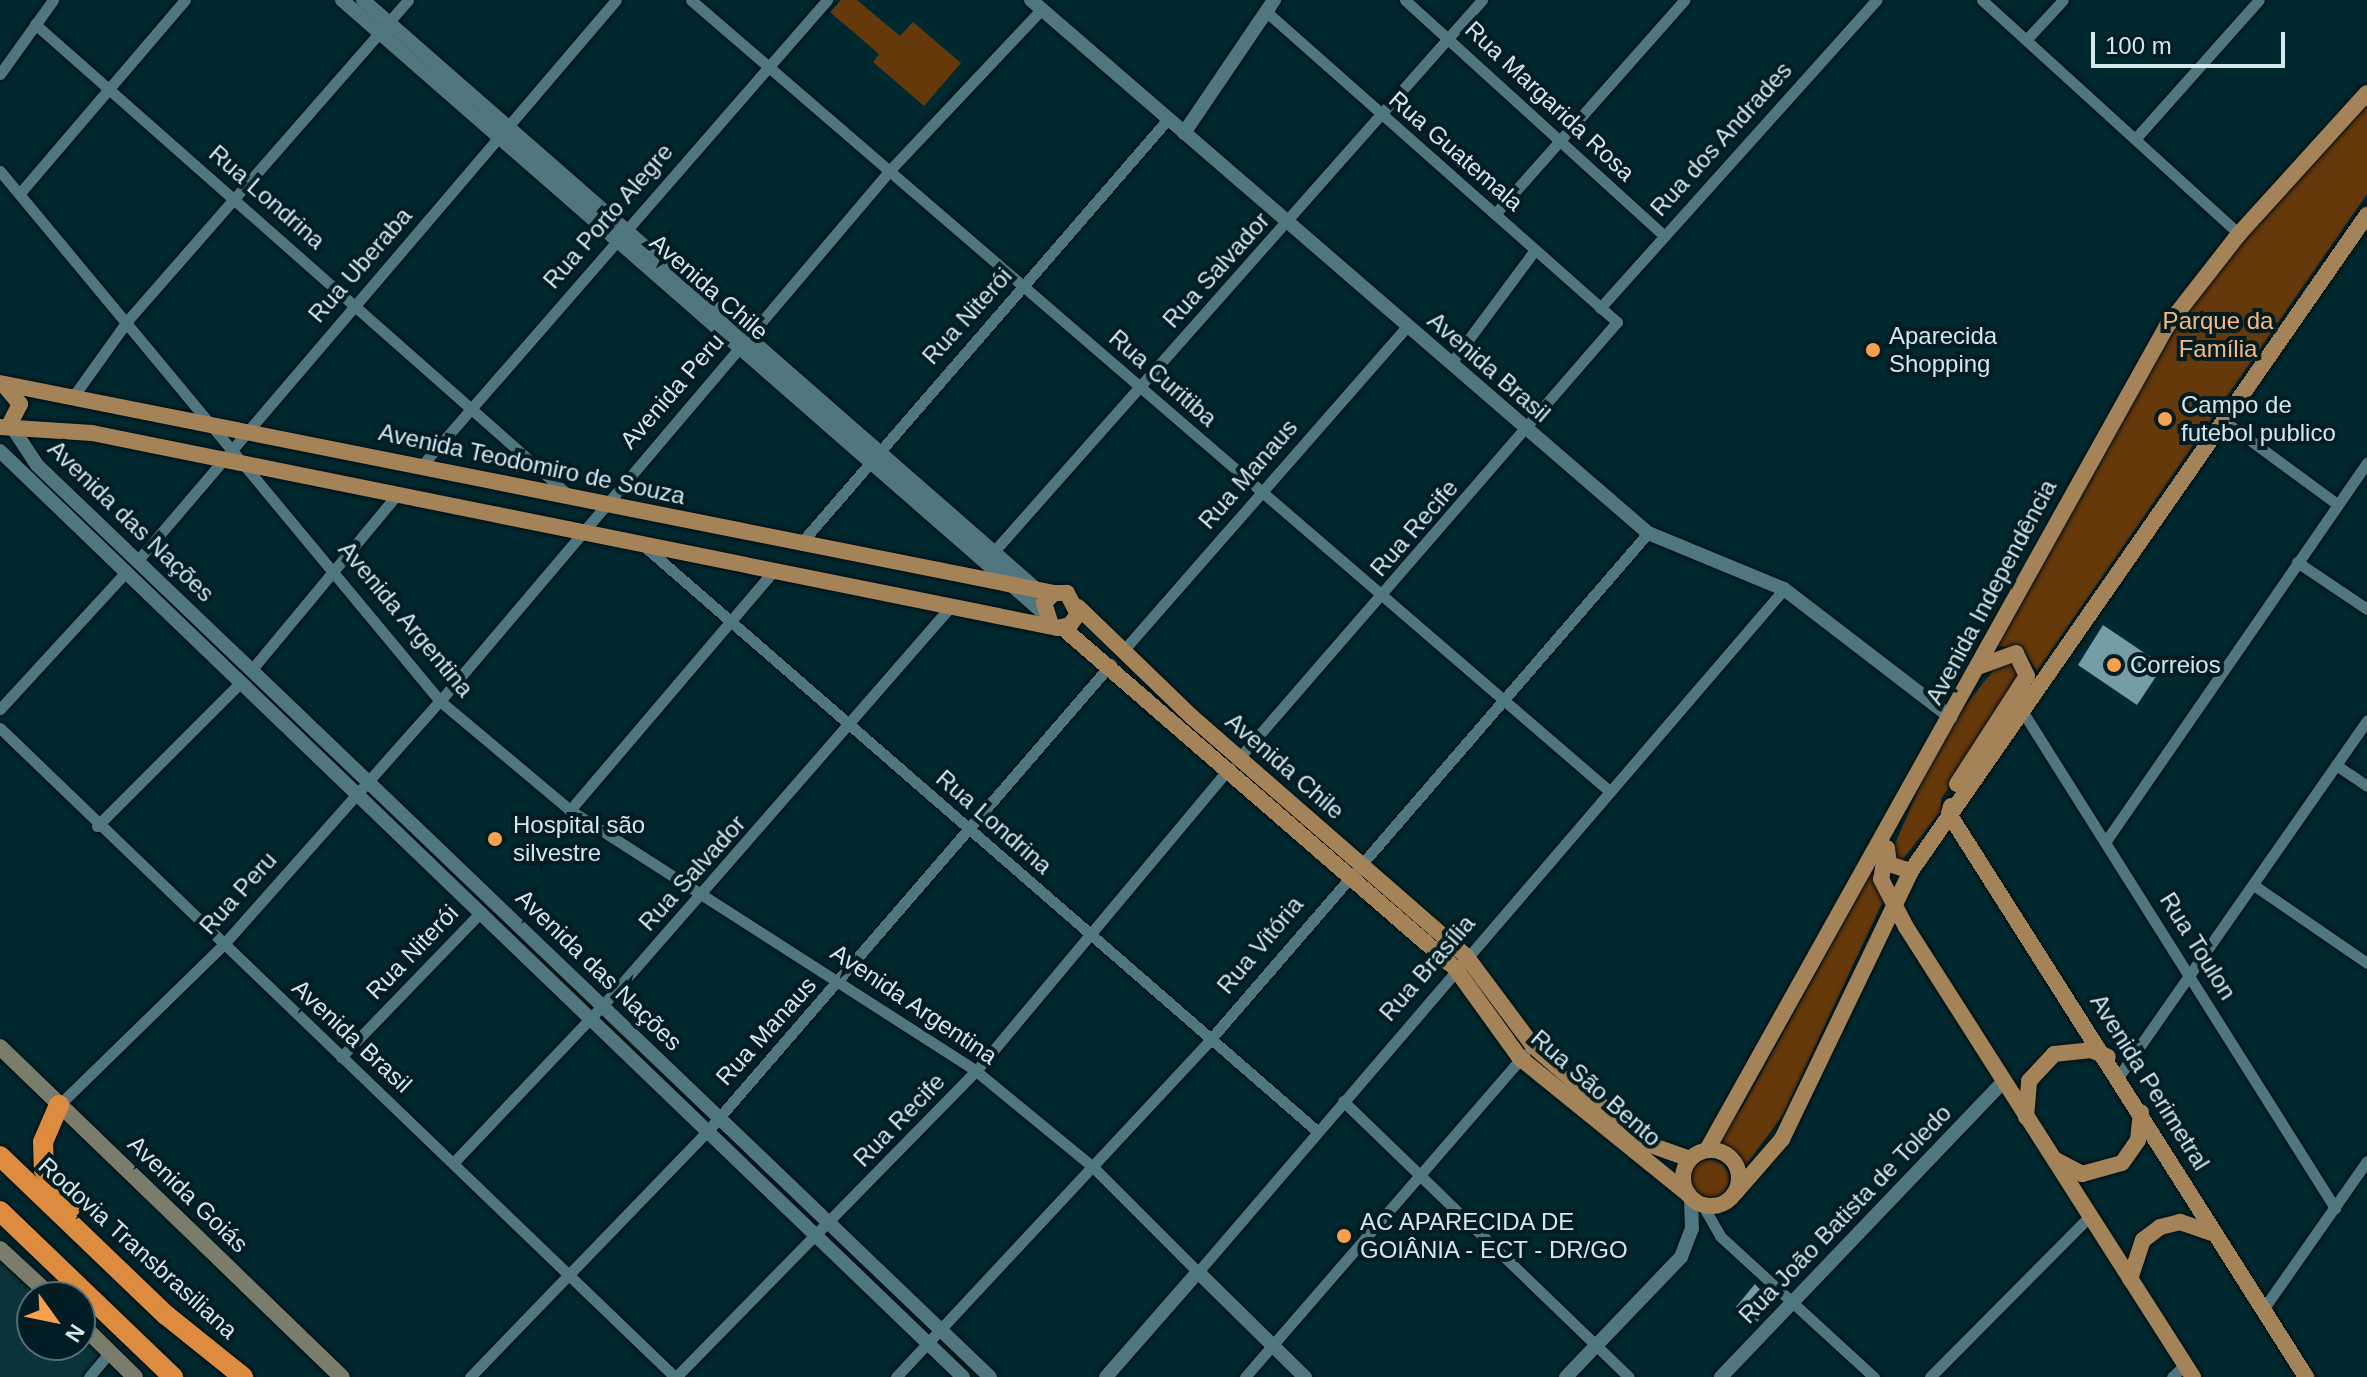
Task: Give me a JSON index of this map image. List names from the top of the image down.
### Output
{
  "streets": {
    "highway": ["Rodovia Transbrasiliana"],
    "main road": [
      "Avenida Chile",
      "Avenida Teodomiro de Souza",
      "Avenida Independência",
      "Avenida Perimetral",
      "Rua São Bento",
      "Avenida Goiás"
    ],
    "street": [
      "Rua Margarida Rosa",
      "Rua dos Andrades",
      "Rua Guatemala",
      "Rua Londrina",
      "Rua Porto Alegre",
      "Rua Uberaba",
      "Rua Salvador",
      "Rua Niterói",
      "Avenida Brasil",
      "Rua Curitiba",
      "Avenida Peru",
      "Rua Manaus",
      "Avenida das Nações",
      "Rua Recife",
      "Avenida Argentina",
      "Rua Peru",
      "Rua Vitória",
      "Rua Toulon",
      "Rua Brasília",
      "Rua João Batista de Toledo"
    ]
  },
  "crossings": [
    ["Rua Margarida Rosa", "Rua dos Andrades"],
    ["Rua Margarida Rosa", "Rua Salvador"],
    ["Rua dos Andrades", "Rua Guatemala"],
    ["Rua Guatemala", "Rua Salvador"],
    ["Rua Guatemala", "Rua Recife"],
    ["Rua Londrina", "Rua Porto Alegre"],
    ["Rua Londrina", "Rua Uberaba"],
    ["Rua Londrina", "Rua Salvador"],
    ["Rua Londrina", "Avenida Teodomiro de Souza"],
    ["Rua Londrina", "Rua Manaus"],
    ["Rua Londrina", "Rua Recife"],
    ["Rua Londrina", "Rua Vitória"],
    ["Rua Londrina", "Rua Brasília"],
    ["Rua Porto Alegre", "Avenida Chile"],
    ["Rua Porto Alegre", "Rua Curitiba"],
    ["Rua Porto Alegre", "Avenida Teodomiro de Souza"],
    ["Rua Uberaba", "Avenida Chile"],
    ["Rua Uberaba", "Avenida Teodomiro de Souza"],
    ["Rua Uberaba", "Avenida das Nações"],
    ["Rua Uberaba", "Avenida Argentina"],
    ["Rua Salvador", "Avenida Chile"],
    ["Rua Salvador", "Avenida Brasil"],
    ["Rua Salvador", "Rua Curitiba"],
    ["Rua Salvador", "Avenida das Nações"],
    ["Rua Salvador", "Avenida Argentina"],
    ["Avenida Chile", "Rua Niterói"],
    ["Avenida Chile", "Avenida Peru"],
    ["Avenida Chile", "Avenida Teodomiro de Souza"],
    ["Avenida Chile", "Rua Manaus"],
    ["Avenida Chile", "Rua Recife"],
    ["Avenida Chile", "Rua Vitória"],
    ["Avenida Chile", "Rua Brasília"],
    ["Avenida Chile", "Rua São Bento"],
    ["Rua Niterói", "Avenida Brasil"],
    ["Rua Niterói", "Rua Curitiba"],
    ["Rua Niterói", "Avenida Teodomiro de Souza"],
    ["Rua Niterói", "Avenida das Nações"],
    ["Avenida Brasil", "Avenida Peru"],
    ["Avenida Brasil", "Rua Manaus"],
    ["Avenida Brasil", "Rua Recife"],
    ["Avenida Brasil", "Avenida Independência"],
    ["Avenida Brasil", "Rua Peru"],
    ["Avenida Brasil", "Rua Vitória"],
    ["Avenida Brasil", "Rua Brasília"],
    ["Rua Curitiba", "Avenida Peru"],
    ["Rua Curitiba", "Rua Manaus"],
    ["Rua Curitiba", "Rua Recife"],
    ["Rua Curitiba", "Rua Vitória"],
    ["Rua Curitiba", "Rua Brasília"],
    ["Avenida Peru", "Avenida Teodomiro de Souza"],
    ["Avenida Peru", "Avenida Argentina"],
    ["Avenida Peru", "Rua Peru"],
    ["Avenida Teodomiro de Souza", "Avenida Argentina"],
    ["Rua Manaus", "Avenida das Nações"],
    ["Rua Manaus", "Avenida Argentina"],
    ["Avenida das Nações", "Rua Recife"],
    ["Avenida das Nações", "Rua Peru"],
    ["Avenida das Nações", "Rua Vitória"],
    ["Rua Recife", "Avenida Argentina"],
    ["Avenida Independência", "Rua São Bento"],
    ["Avenida Argentina", "Rua Peru"],
    ["Avenida Argentina", "Rua Vitória"],
    ["Avenida Argentina", "Rua Brasília"],
    ["Rua Peru", "Avenida Goiás"],
    ["Rua Brasília", "Rua São Bento"],
    ["Rua São Bento", "Rua João Batista de Toledo"]
  ],
  "parks": ["Parque da Família"],
  "places": [
    "Aparecida Shopping",
    "Campo de futebol publico",
    "Correios",
    "Hospital são silvestre",
    "AC APARECIDA DE GOIÂNIA - ECT - DR/GO"
  ],
  "scale_bar": "100 m",
  "north": "bottom right"
}
